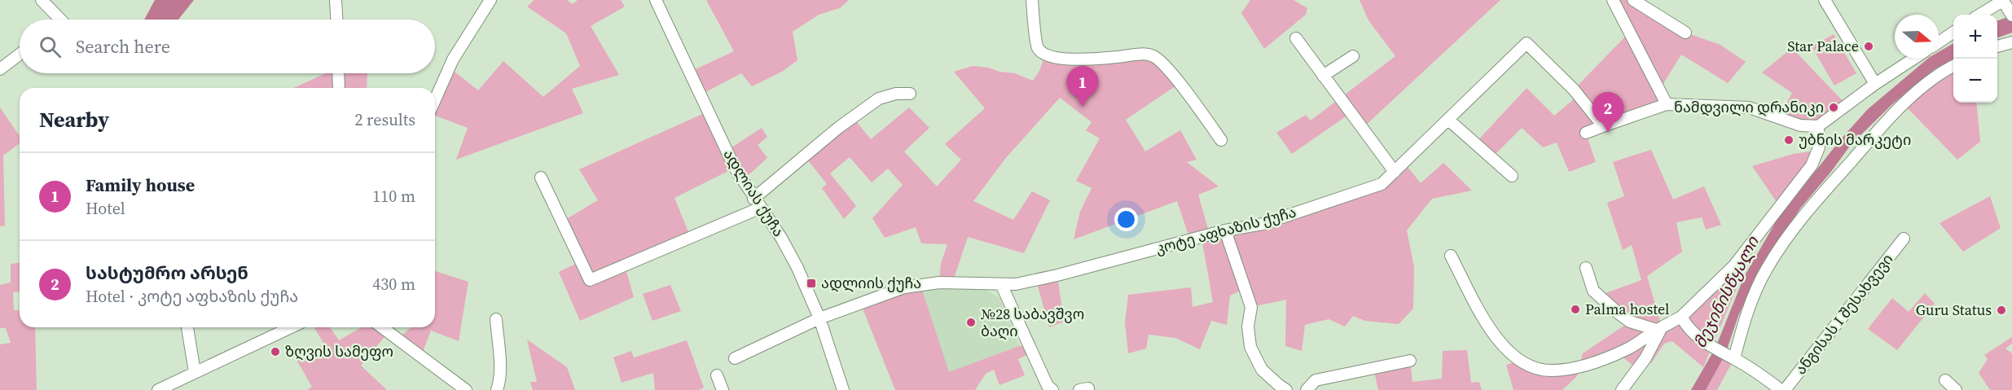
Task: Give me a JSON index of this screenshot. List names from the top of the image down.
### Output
{
  "streets": {
    "street": ["ადლიას ქუჩა", "კოტე აფხაზის ქუჩა", "ანგისას I შესახვევი"]
  },
  "crossings": [
    ["ადლიას ქუჩა", "კოტე აფხაზის ქუჩა"]
  ],
  "water": ["მეჯინისწყალი"],
  "places": {
    "other": [
      "Star Palace",
      "ნამდვილი დრანიკი",
      "უბნის მარკეტი",
      "Palma hostel",
      "Guru Status",
      "№28 საბავშვო ბაღი",
      "ზღვის სამეფო"
    ],
    "transit": ["ადლიის ქუჩა"]
  },
  "north": "right",
  "page": {
    "map_buttons": ["+", "−"],
    "search": "Search here",
    "pins": ["1", "2"],
    "heading": ["Nearby", "2 results"],
    "list": [
      {
        "mark": "1",
        "name": "Family house",
        "note": "Hotel",
        "value": "110 m"
      },
      {
        "mark": "2",
        "name": "სასტუმრო არსენ",
        "note": "Hotel · კოტე აფხაზის ქუჩა",
        "value": "430 m"
      }
    ]
  }
}
